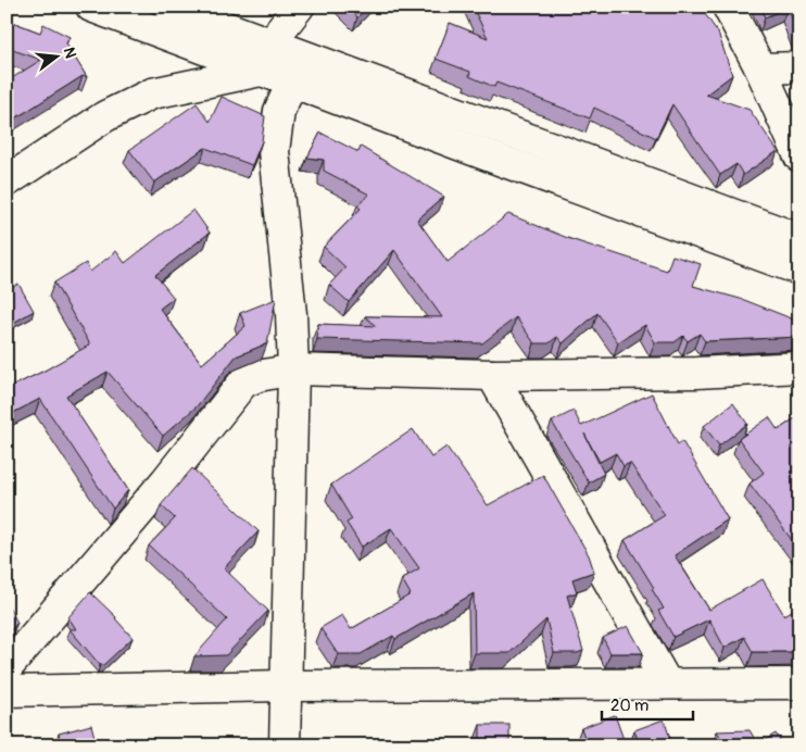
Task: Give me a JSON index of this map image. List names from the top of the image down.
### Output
{
  "scale_bar": "20 m",
  "north": "right"
}
